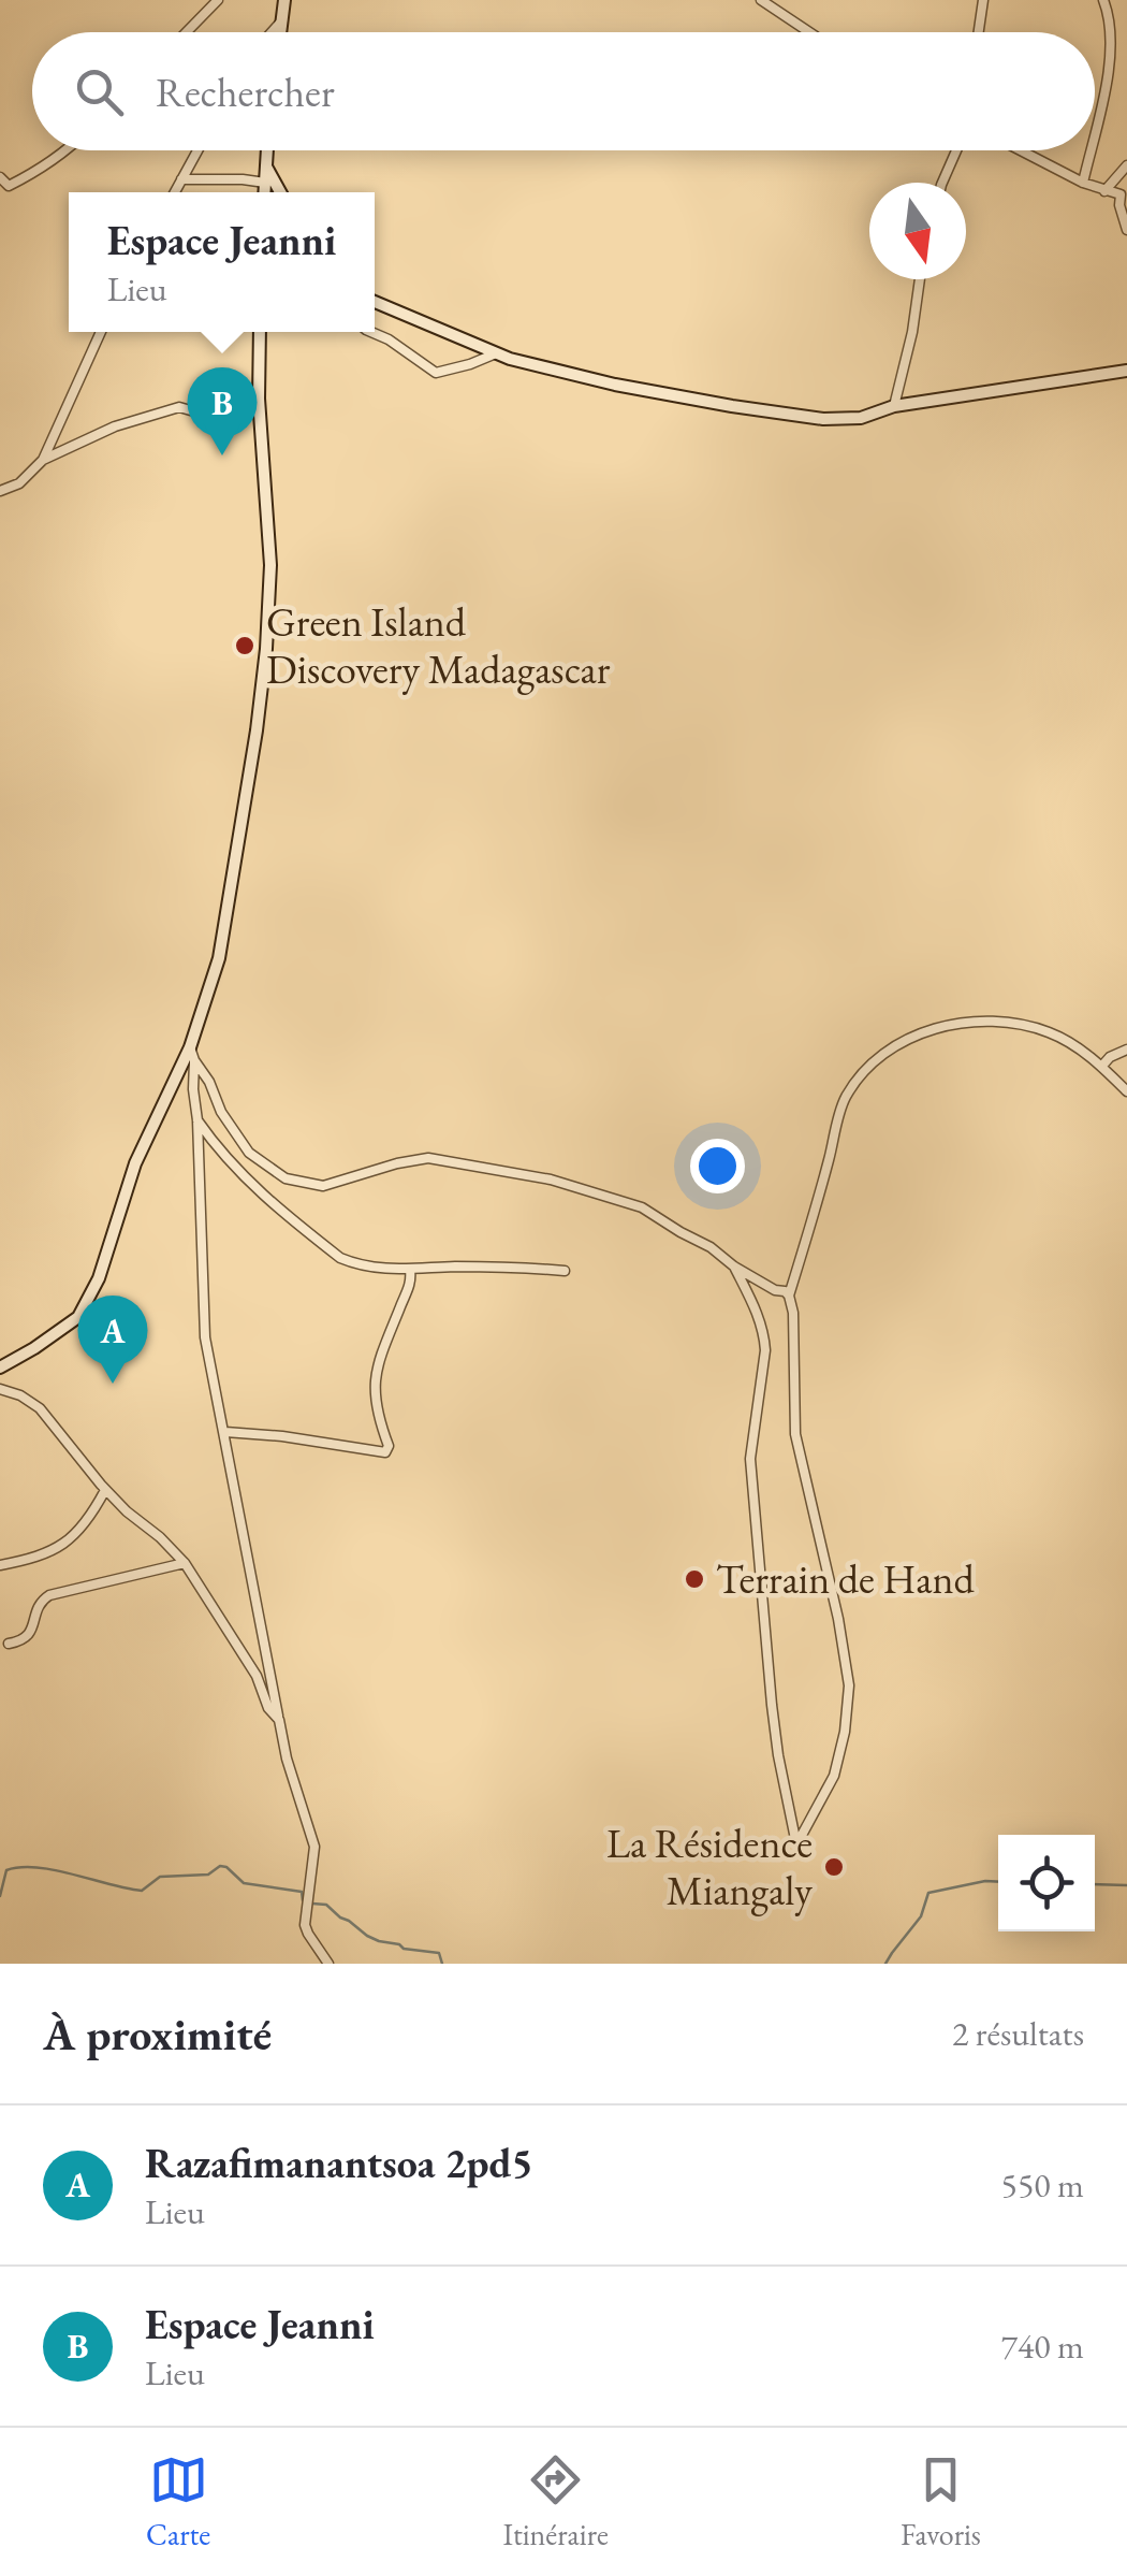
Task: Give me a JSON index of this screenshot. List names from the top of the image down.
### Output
{
  "places": ["Green Island Discovery Madagascar", "Terrain de Hand", "La Résidence Miangaly"],
  "north": "bottom",
  "page": {
    "search": "Rechercher",
    "popup": ["Espace Jeanni", "Lieu"],
    "pins": ["B", "A"],
    "heading": ["À proximité", "2 résultats"],
    "list": [
      {
        "mark": "A",
        "name": "Razafimanantsoa 2pd5",
        "note": "Lieu",
        "value": "550 m"
      },
      {
        "mark": "B",
        "name": "Espace Jeanni",
        "note": "Lieu",
        "value": "740 m"
      }
    ],
    "nav": ["Carte", "Itinéraire", "Favoris"]
  }
}
